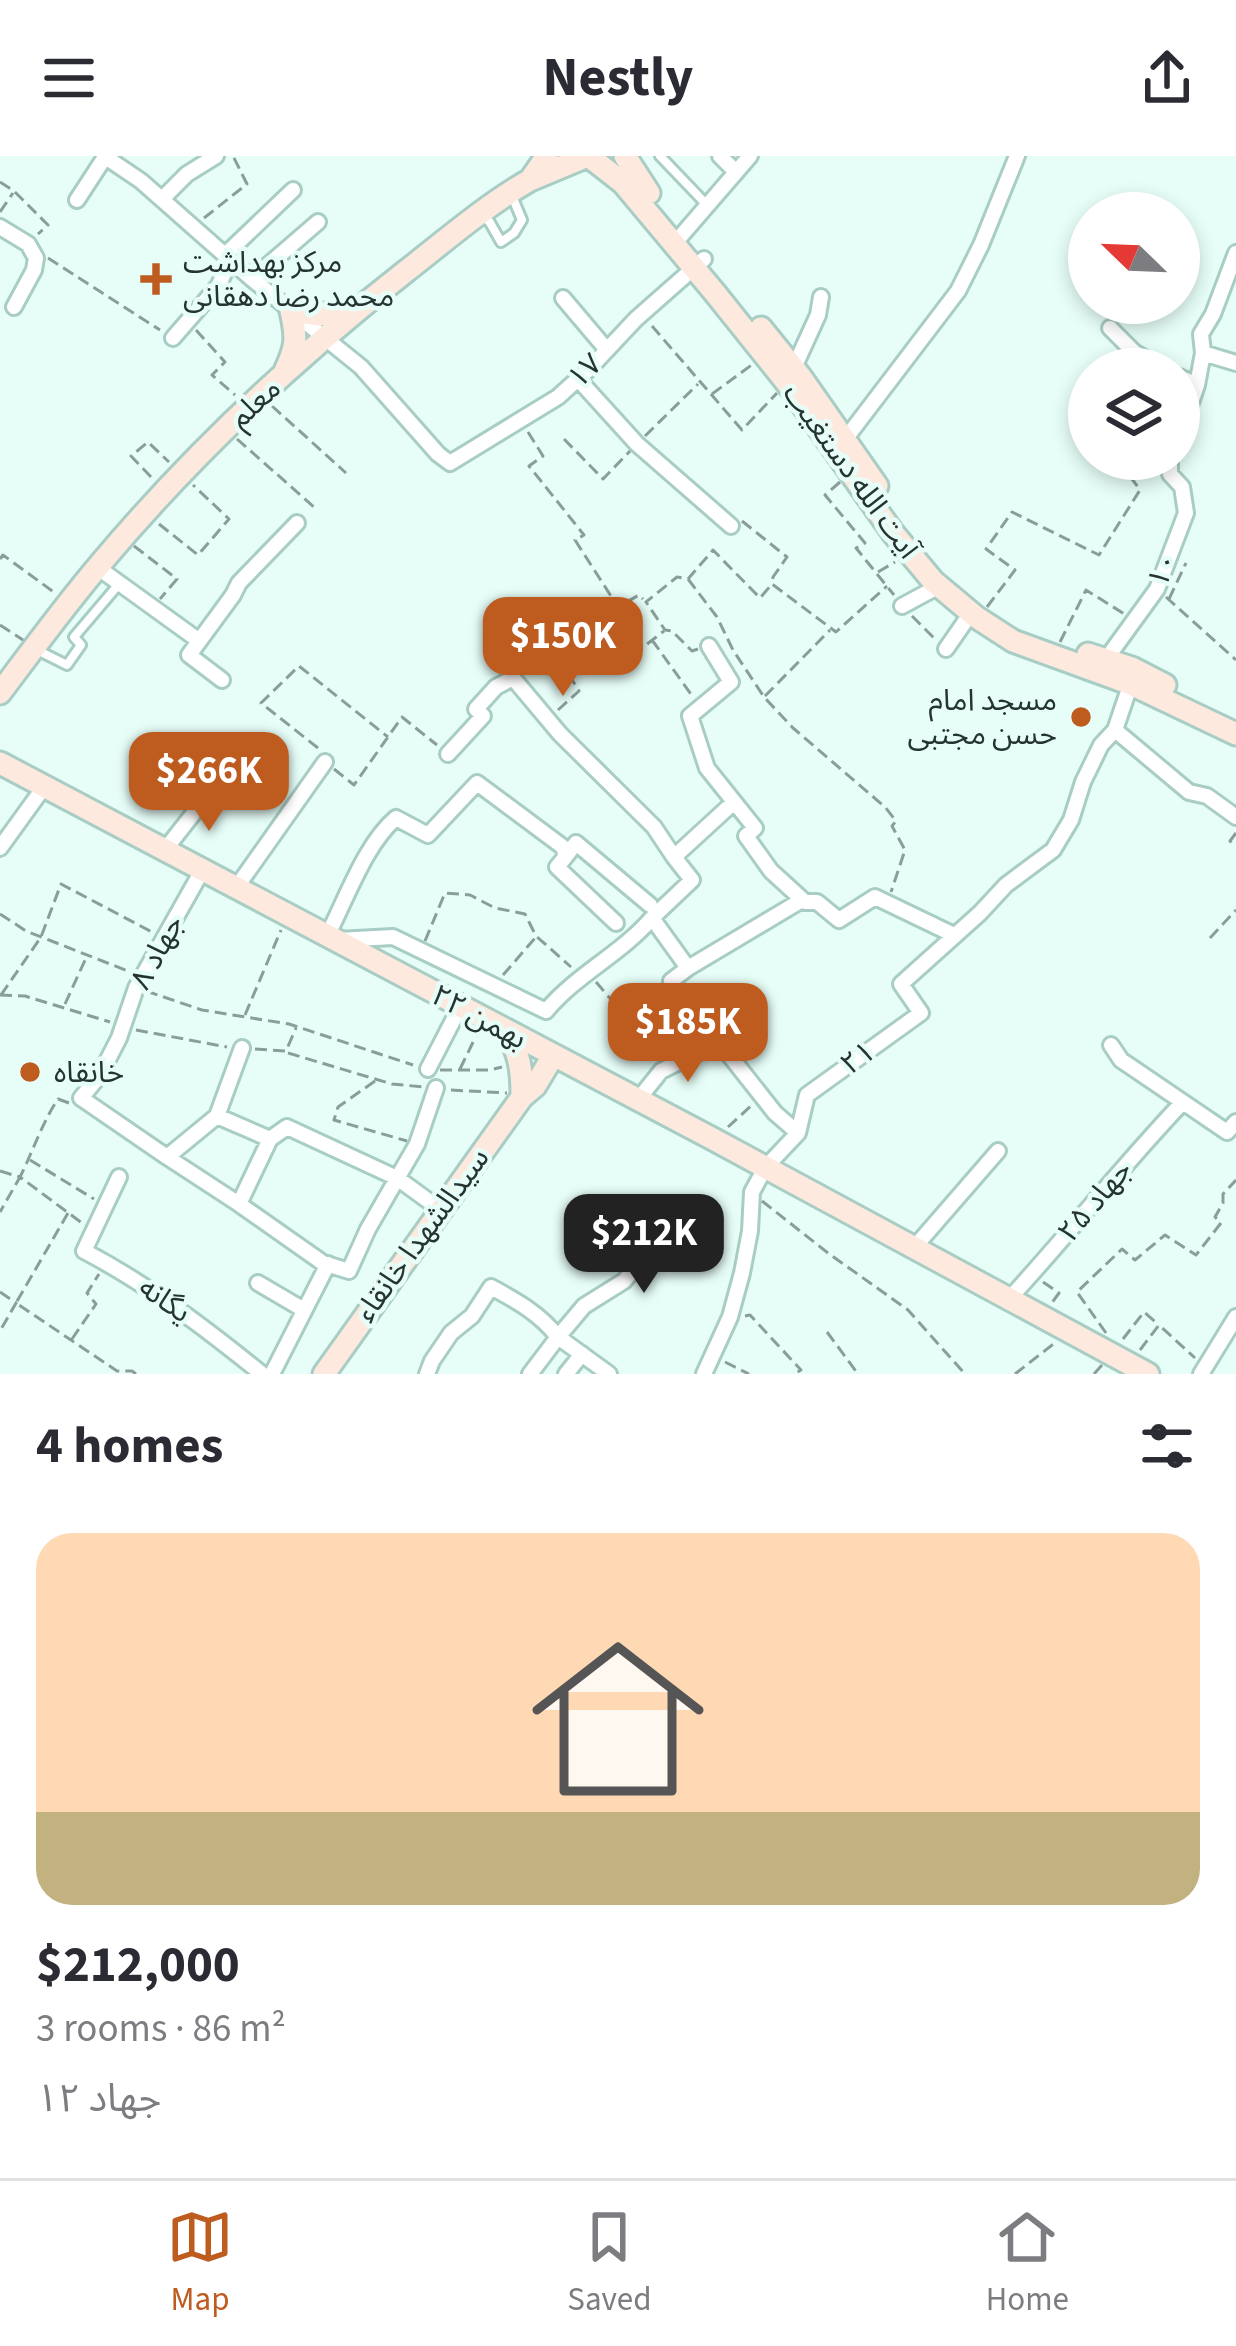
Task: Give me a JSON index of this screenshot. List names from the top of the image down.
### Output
{
  "streets": {
    "main road": [
      "معلم",
      "آیت الله دستغیب",
      "۲۲ بهمن",
      "سیدالشهدا خانقاء"
    ],
    "street": [
      "۱۷",
      "۱۰",
      "جهاد ۸",
      "۲۱",
      "جهاد ۲۵",
      "یگانه"
    ]
  },
  "crossings": [
    ["۱۷", "معلم"],
    ["۱۷", "آیت الله دستغیب"],
    ["آیت الله دستغیب", "۱۰"],
    ["جهاد ۸", "۲۲ بهمن"],
    ["۲۲ بهمن", "۲۱"],
    ["۲۲ بهمن", "جهاد ۲۵"],
    ["۲۲ بهمن", "سیدالشهدا خانقاء"]
  ],
  "places": {
    "health": ["مرکز بهداشت محمد رضا دهقانی"],
    "other": ["مسجد امام حسن مجتبی", "خانقاه"]
  },
  "north": "top left",
  "page": {
    "header": "Nestly",
    "price": [
      "$150K",
      "$266K",
      "$185K",
      "$212K"
    ],
    "heading": "4 homes",
    "list": [
      {
        "name": "$212,000",
        "note": "3 rooms · 86 m² · جهاد ۱۲"
      }
    ],
    "tabs": ["Map", "Saved", "Home"]
  }
}
